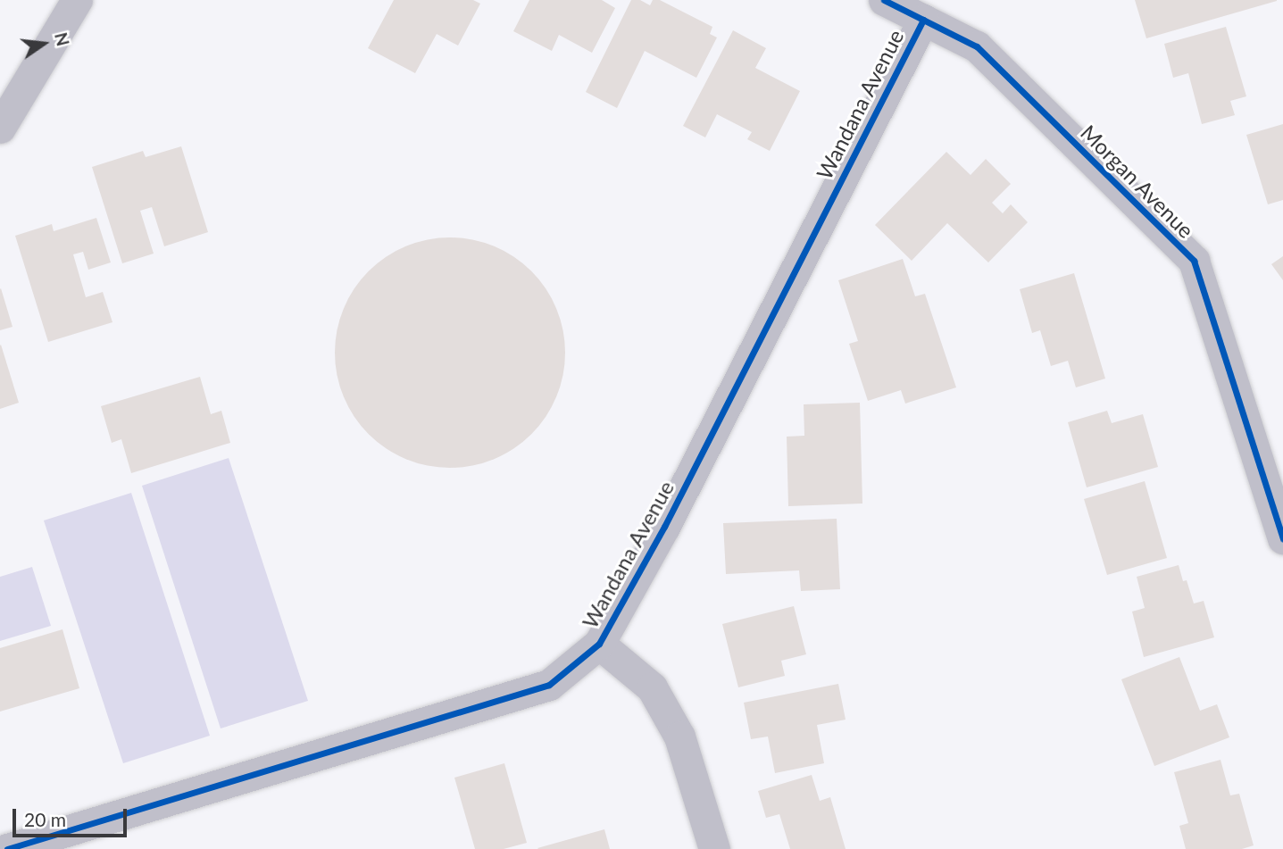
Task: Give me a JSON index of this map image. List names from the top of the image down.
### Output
{
  "streets": {
    "street": ["Wandana Avenue", "Morgan Avenue"]
  },
  "crossings": [
    ["Wandana Avenue", "Morgan Avenue"]
  ],
  "scale_bar": "20 m",
  "north": "right"
}
